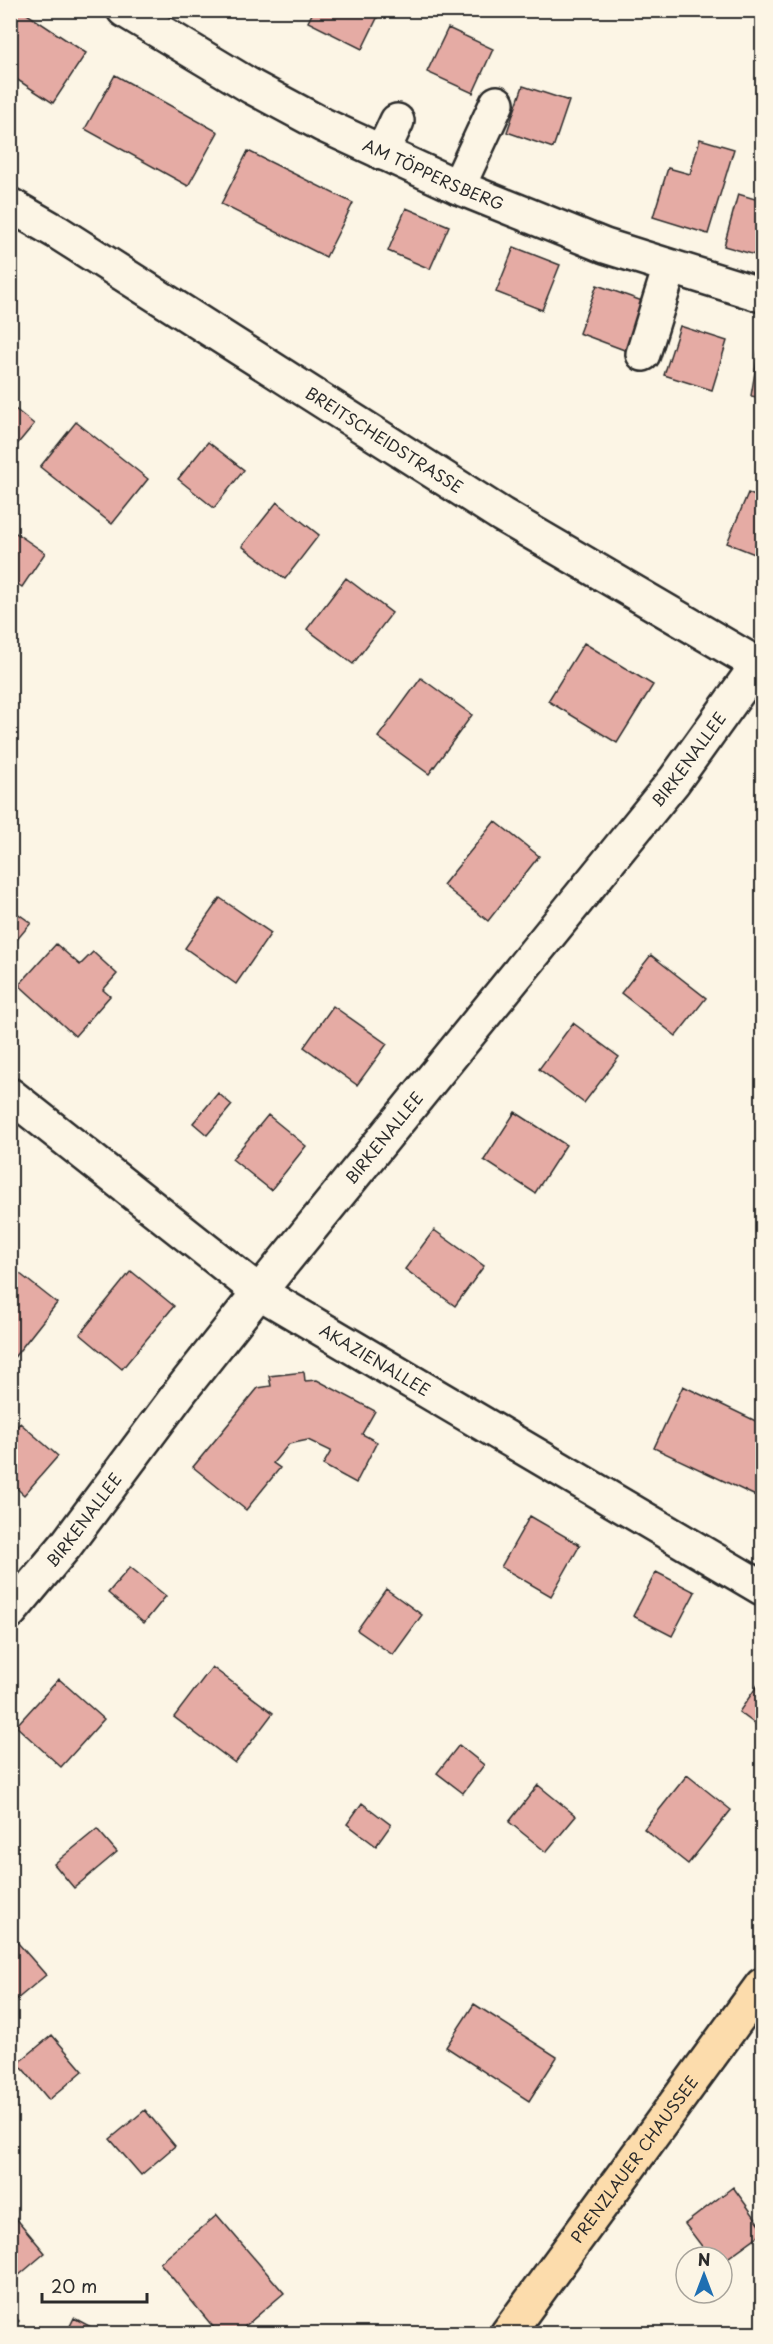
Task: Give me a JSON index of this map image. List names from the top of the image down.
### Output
{
  "streets": {
    "main road": ["PRENZLAUER CHAUSSEE"],
    "street": [
      "AM TÖPPERSBERG",
      "BREITSCHEIDSTRASSE",
      "BIRKENALLEE",
      "AKAZIENALLEE"
    ]
  },
  "crossings": [
    ["BREITSCHEIDSTRASSE", "BIRKENALLEE"],
    ["BIRKENALLEE", "AKAZIENALLEE"]
  ],
  "scale_bar": "20 m",
  "north": "top"
}
